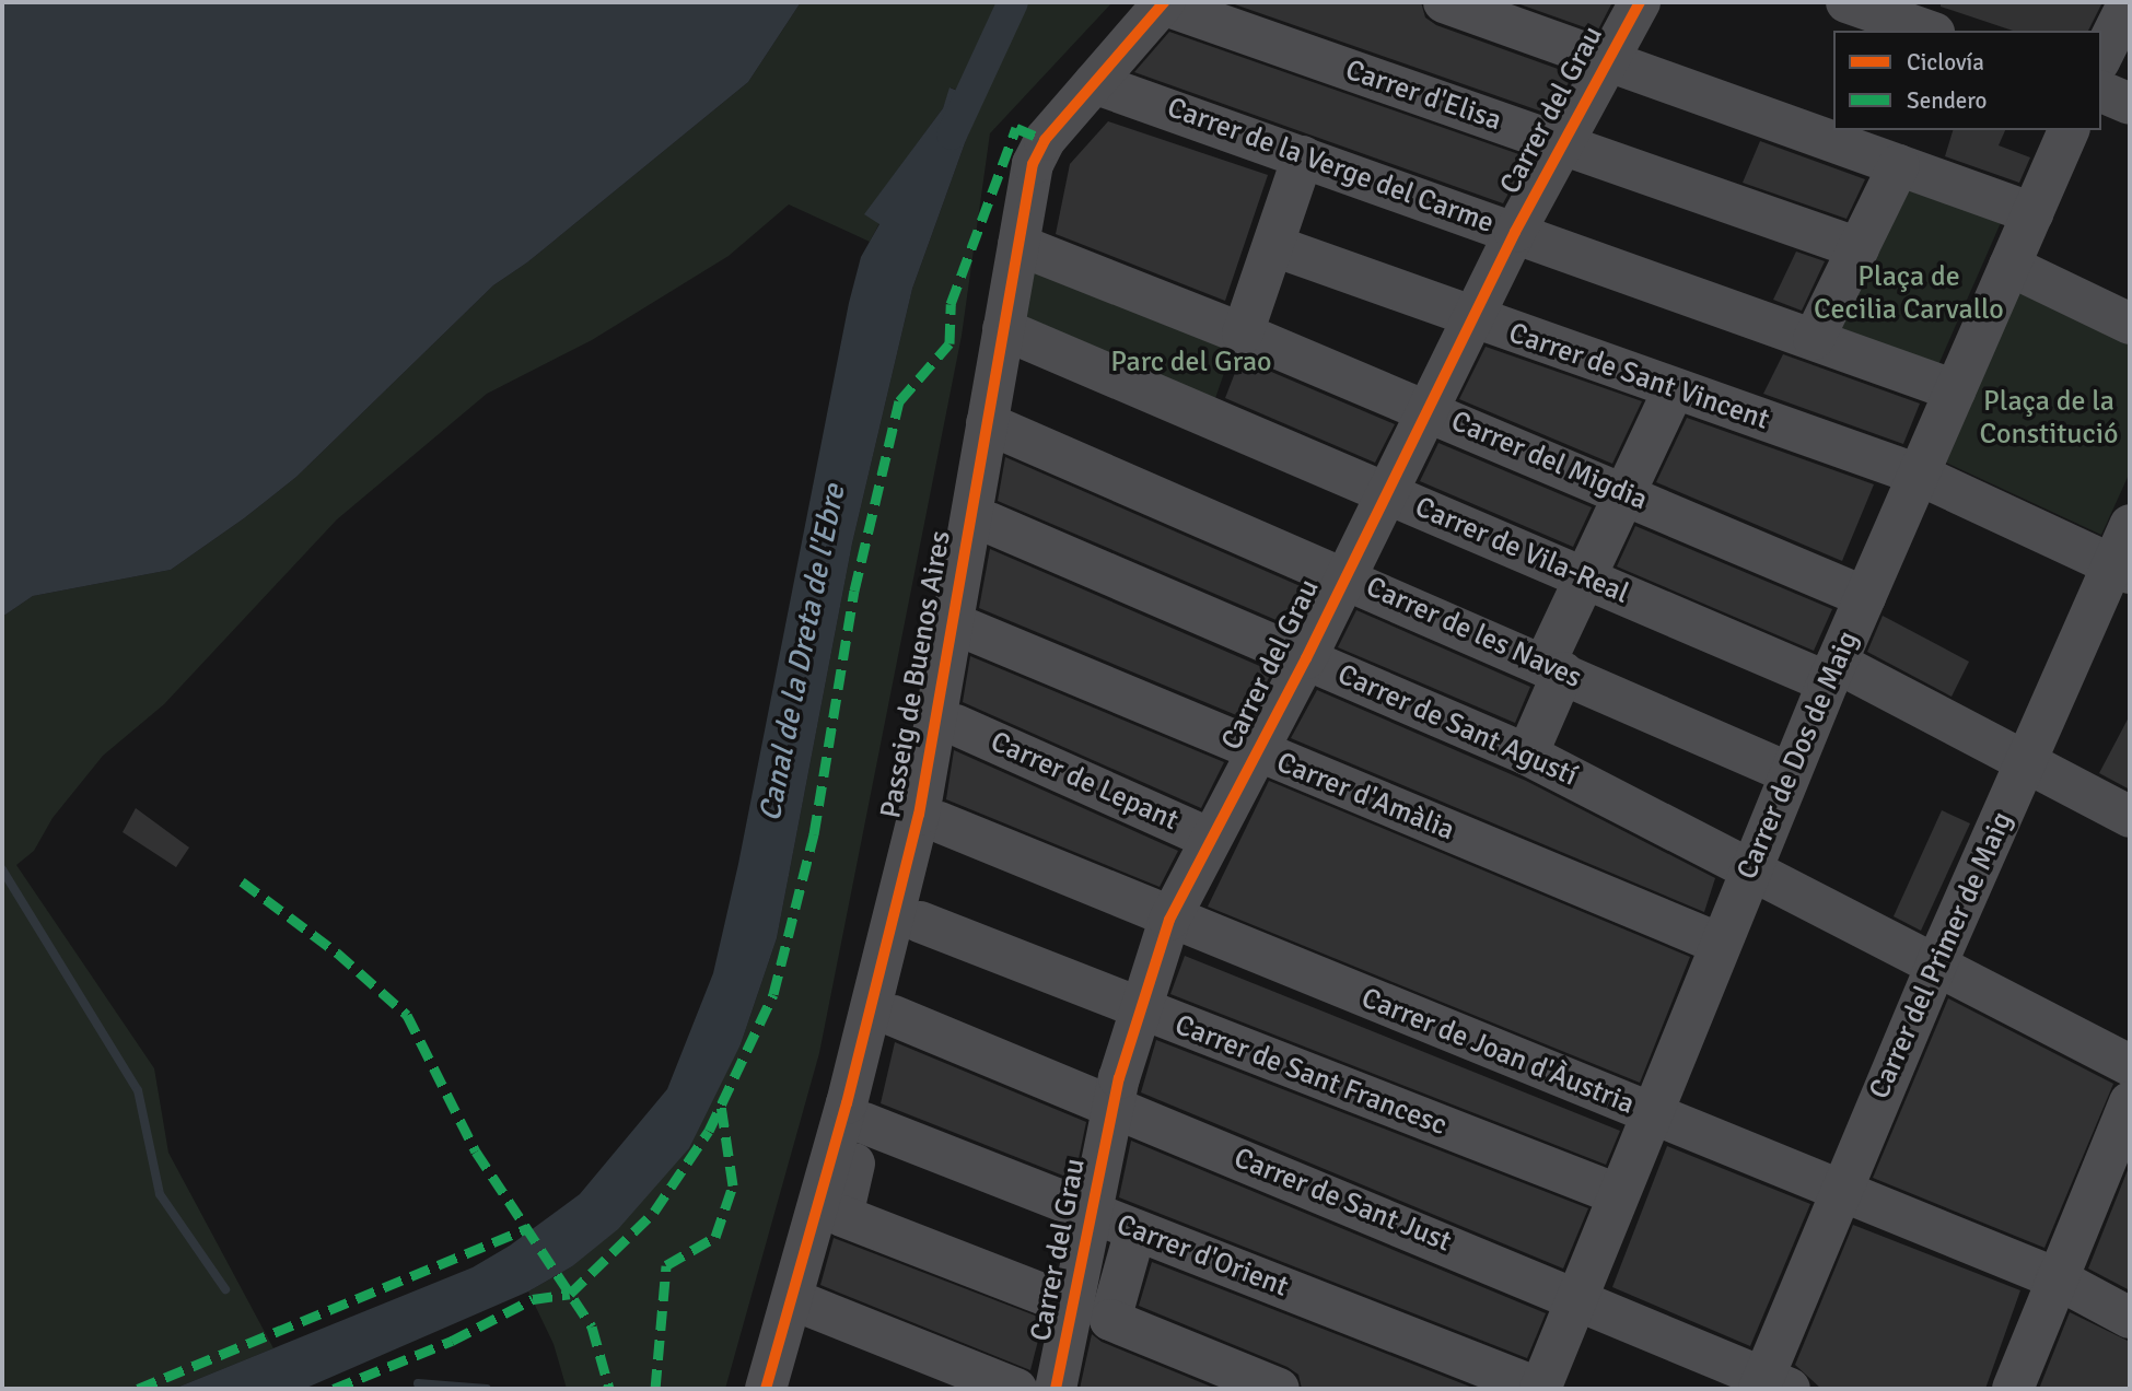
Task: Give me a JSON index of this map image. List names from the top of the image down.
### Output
{
  "streets": {
    "street": [
      "Carrer d'Elisa",
      "Carrer del Grau",
      "Carrer de la Verge del Carme",
      "Carrer de Sant Vincent",
      "Carrer del Migdia",
      "Carrer de Vila-Real",
      "Carrer de les Naves",
      "Passeig de Buenos Aires",
      "Carrer de Sant Agustí",
      "Carrer de Dos de Maig",
      "Carrer de Lepant",
      "Carrer d'Amàlia",
      "Carrer del Primer de Maig",
      "Carrer de Joan d'Àustria",
      "Carrer de Sant Francesc",
      "Carrer de Sant Just",
      "Carrer d'Orient"
    ]
  },
  "crossings": [
    ["Carrer d'Elisa", "Carrer del Grau"],
    ["Carrer d'Elisa", "Passeig de Buenos Aires"],
    ["Carrer del Grau", "Carrer de la Verge del Carme"],
    ["Carrer del Grau", "Carrer de Sant Vincent"],
    ["Carrer del Grau", "Carrer del Migdia"],
    ["Carrer del Grau", "Carrer de Vila-Real"],
    ["Carrer del Grau", "Carrer de les Naves"],
    ["Carrer del Grau", "Carrer de Sant Agustí"],
    ["Carrer del Grau", "Carrer de Lepant"],
    ["Carrer del Grau", "Carrer d'Amàlia"],
    ["Carrer del Grau", "Carrer de Joan d'Àustria"],
    ["Carrer del Grau", "Carrer de Sant Francesc"],
    ["Carrer del Grau", "Carrer de Sant Just"],
    ["Carrer del Grau", "Carrer d'Orient"],
    ["Carrer de la Verge del Carme", "Passeig de Buenos Aires"],
    ["Carrer de la Verge del Carme", "Carrer de Dos de Maig"],
    ["Carrer de Sant Vincent", "Carrer de Dos de Maig"],
    ["Carrer de Sant Vincent", "Carrer del Primer de Maig"],
    ["Carrer del Migdia", "Passeig de Buenos Aires"],
    ["Carrer del Migdia", "Carrer de Dos de Maig"],
    ["Carrer de Vila-Real", "Passeig de Buenos Aires"],
    ["Carrer de Vila-Real", "Carrer de Dos de Maig"],
    ["Carrer de Vila-Real", "Carrer del Primer de Maig"],
    ["Carrer de les Naves", "Passeig de Buenos Aires"],
    ["Carrer de les Naves", "Carrer de Dos de Maig"],
    ["Passeig de Buenos Aires", "Carrer d'Orient"],
    ["Carrer de Sant Agustí", "Carrer de Dos de Maig"],
    ["Carrer de Sant Agustí", "Carrer del Primer de Maig"],
    ["Carrer de Dos de Maig", "Carrer d'Amàlia"],
    ["Carrer de Dos de Maig", "Carrer de Joan d'Àustria"],
    ["Carrer de Dos de Maig", "Carrer de Sant Francesc"],
    ["Carrer de Dos de Maig", "Carrer de Sant Just"],
    ["Carrer de Dos de Maig", "Carrer d'Orient"],
    ["Carrer del Primer de Maig", "Carrer de Joan d'Àustria"],
    ["Carrer del Primer de Maig", "Carrer de Sant Just"]
  ],
  "water": ["Canal de la Dreta de l'Ebre"],
  "parks": ["Plaça de Cecilia Carvallo", "Parc del Grao", "Plaça de la Constitució"],
  "legend": ["Ciclovía", "Sendero"]
}
